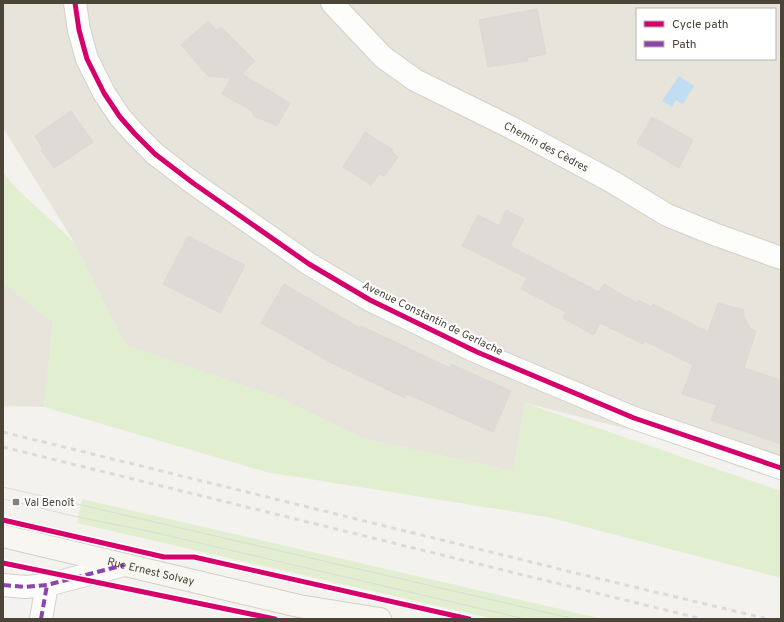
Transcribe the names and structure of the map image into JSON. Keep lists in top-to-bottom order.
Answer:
{
  "streets": {
    "street": ["Chemin des Cèdres", "Avenue Constantin de Gerlache", "Rue Ernest Solvay"]
  },
  "places": {
    "transit": ["Val Benoît"]
  },
  "legend": ["Cycle path", "Path"]
}
